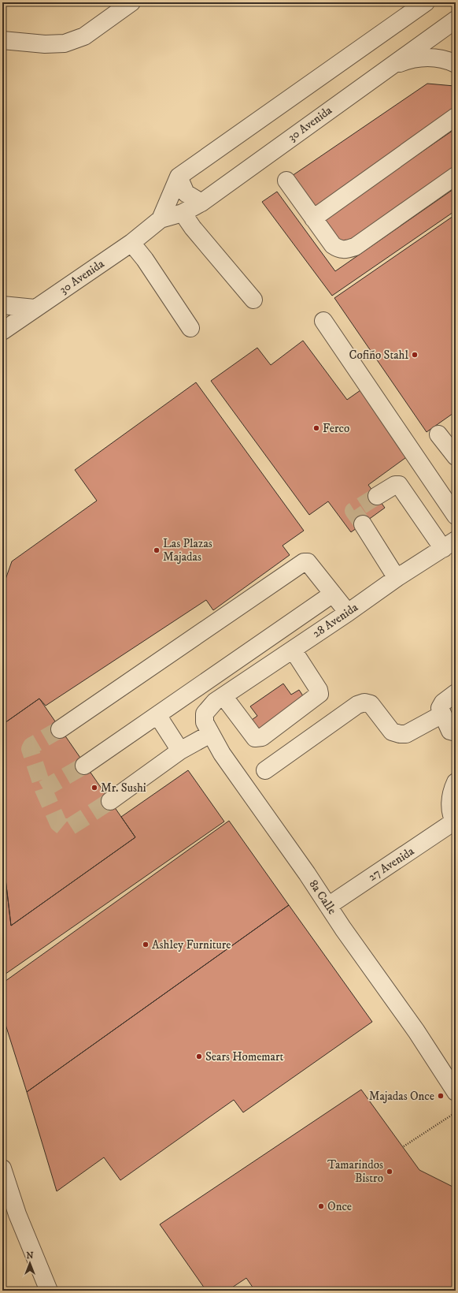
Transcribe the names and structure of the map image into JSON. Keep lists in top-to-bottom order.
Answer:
{
  "streets": {
    "street": [
      "30 Avenida",
      "28 Avenida",
      "27 Avenida",
      "8a Calle"
    ]
  },
  "crossings": [
    ["28 Avenida", "8a Calle"],
    ["27 Avenida", "8a Calle"]
  ],
  "places": [
    "Cofiño Stahl",
    "Ferco",
    "Las Plazas Majadas",
    "Mr. Sushi",
    "Ashley Furniture",
    "Sears Homemart",
    "Majadas Once",
    "Tamarindos Bistro",
    "Once"
  ],
  "north": "top"
}
